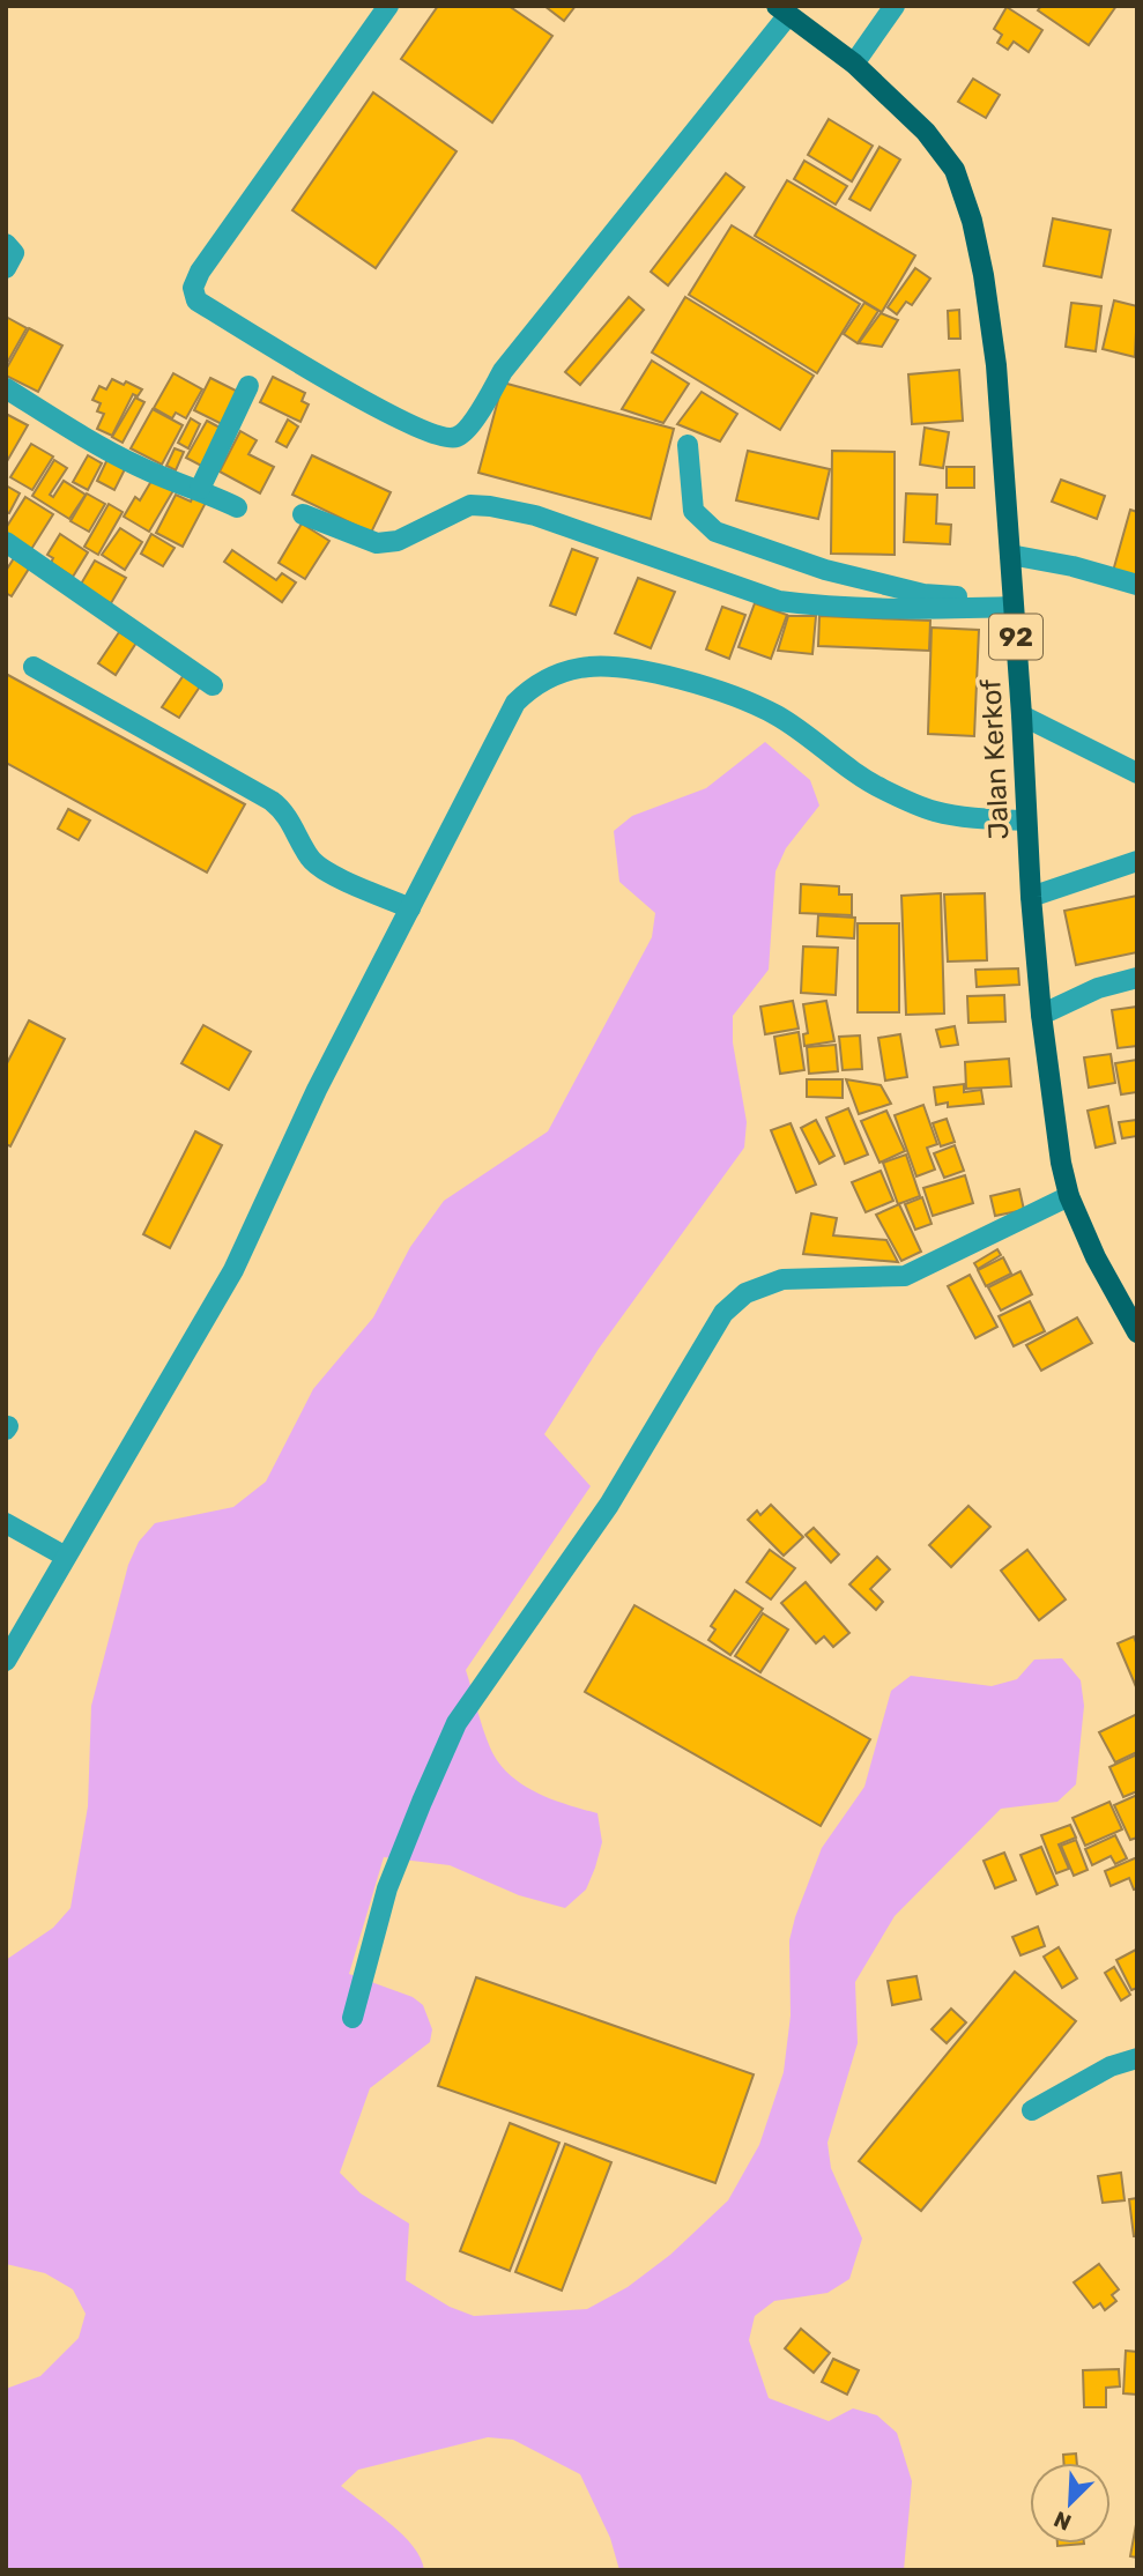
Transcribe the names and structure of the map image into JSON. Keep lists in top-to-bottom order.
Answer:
{
  "streets": {
    "main road": ["92", "Jalan Kerkof"]
  },
  "north": "bottom left"
}
